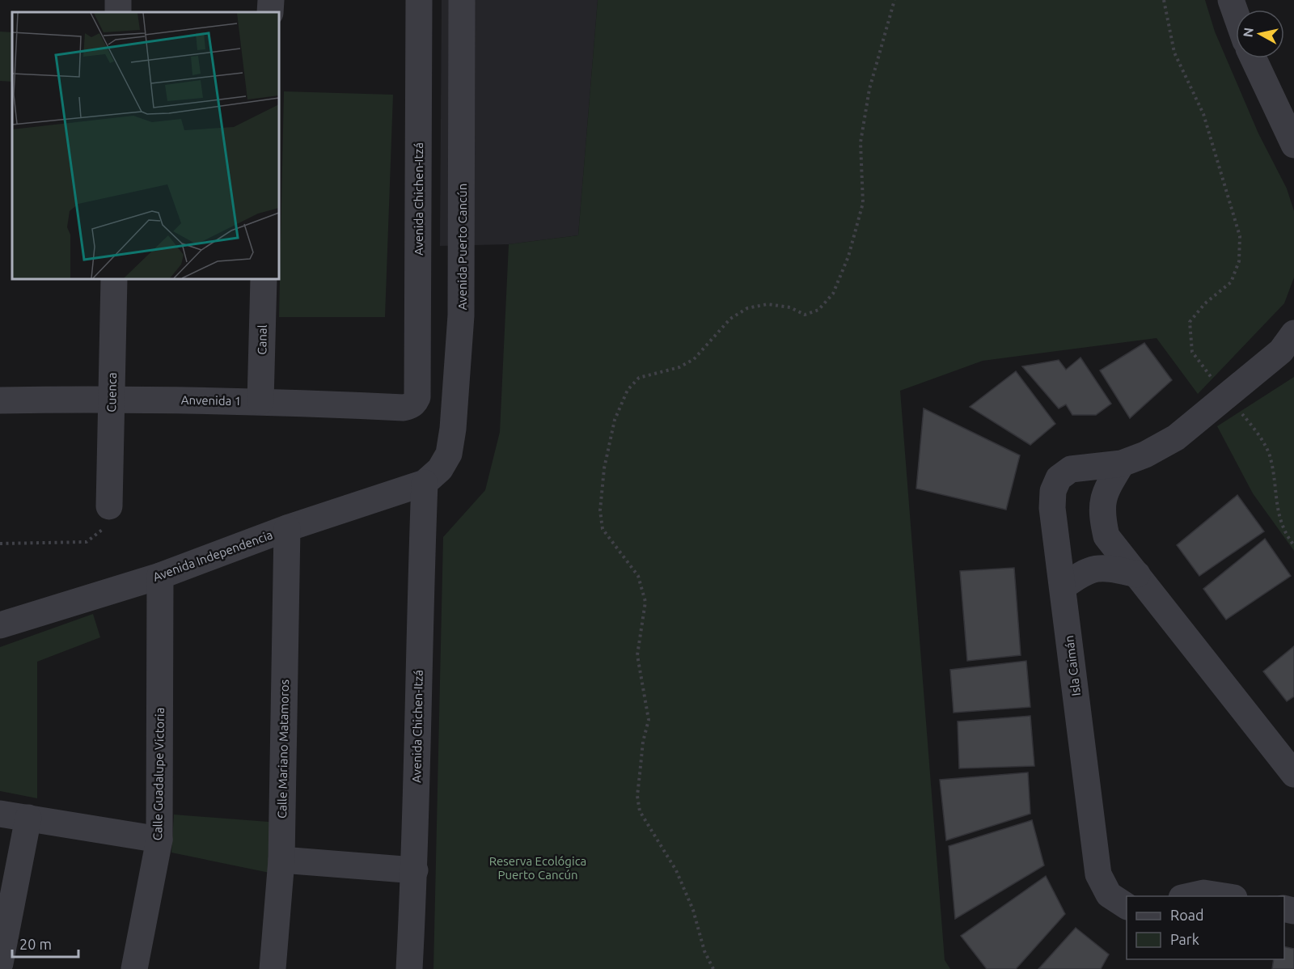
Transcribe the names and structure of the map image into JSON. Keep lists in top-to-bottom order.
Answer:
{
  "streets": {
    "street": [
      "Avenida Chichen-Itzá",
      "Avenida Puerto Cancún",
      "Canal",
      "Cuenca",
      "Anvenida 1",
      "Avenida Independencia",
      "Isla Caimán",
      "Calle Mariano Matamoros",
      "Calle Guadalupe Victoria"
    ]
  },
  "crossings": [
    ["Avenida Chichen-Itzá", "Avenida Puerto Cancún"],
    ["Avenida Chichen-Itzá", "Anvenida 1"],
    ["Avenida Chichen-Itzá", "Avenida Independencia"],
    ["Avenida Puerto Cancún", "Avenida Independencia"],
    ["Canal", "Anvenida 1"],
    ["Cuenca", "Anvenida 1"],
    ["Avenida Independencia", "Calle Mariano Matamoros"],
    ["Avenida Independencia", "Calle Guadalupe Victoria"]
  ],
  "parks": ["Reserva Ecológica Puerto Cancún"],
  "legend": ["Road", "Park"],
  "scale_bar": "20 m",
  "north": "left"
}
